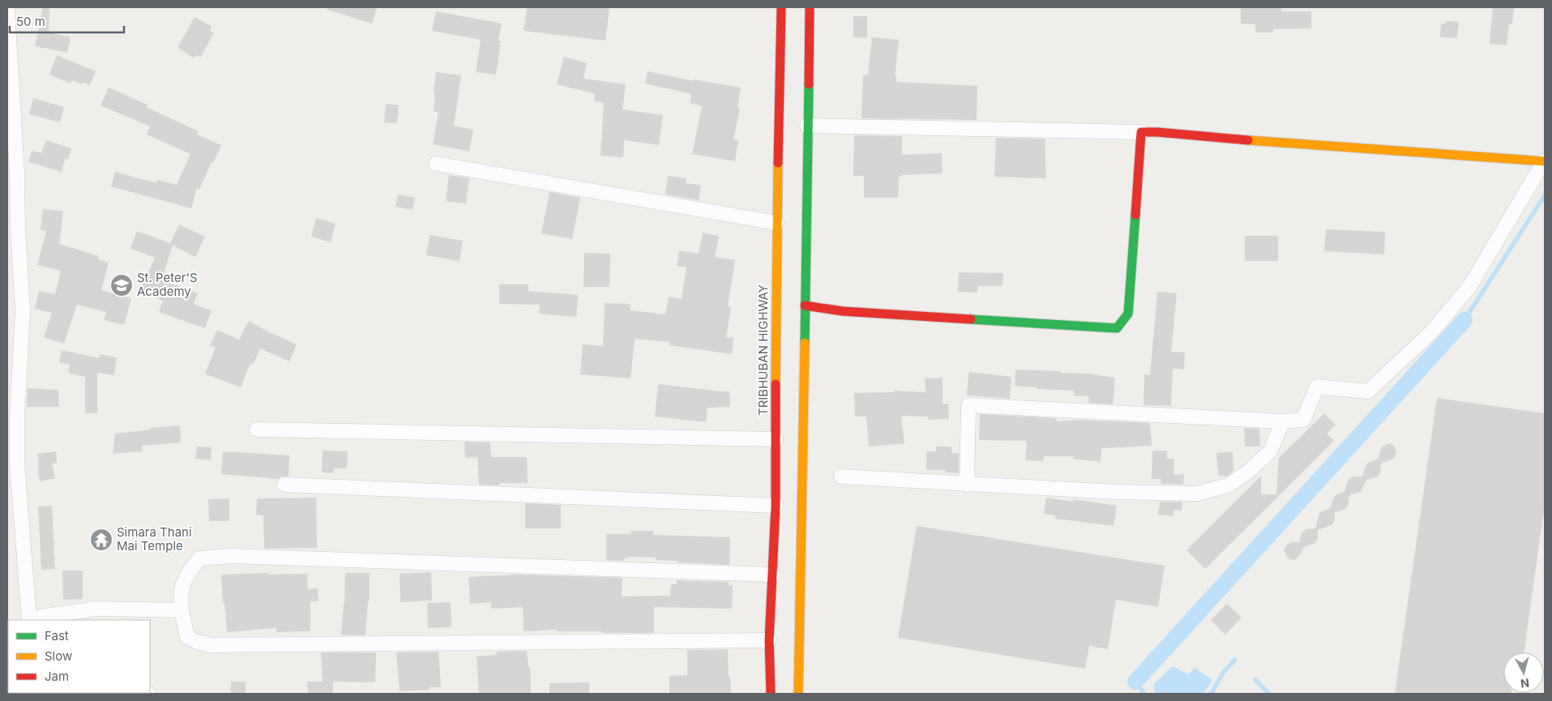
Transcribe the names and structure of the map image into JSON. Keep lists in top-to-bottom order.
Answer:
{
  "streets": {
    "main road": ["TRIBHUBAN HIGHWAY"]
  },
  "places": {
    "school or university": ["St. Peter'S Academy"],
    "temple": ["Simara Thani Mai Temple"]
  },
  "legend": ["Fast", "Slow", "Jam"],
  "scale_bar": "50 m",
  "north": "bottom"
}
